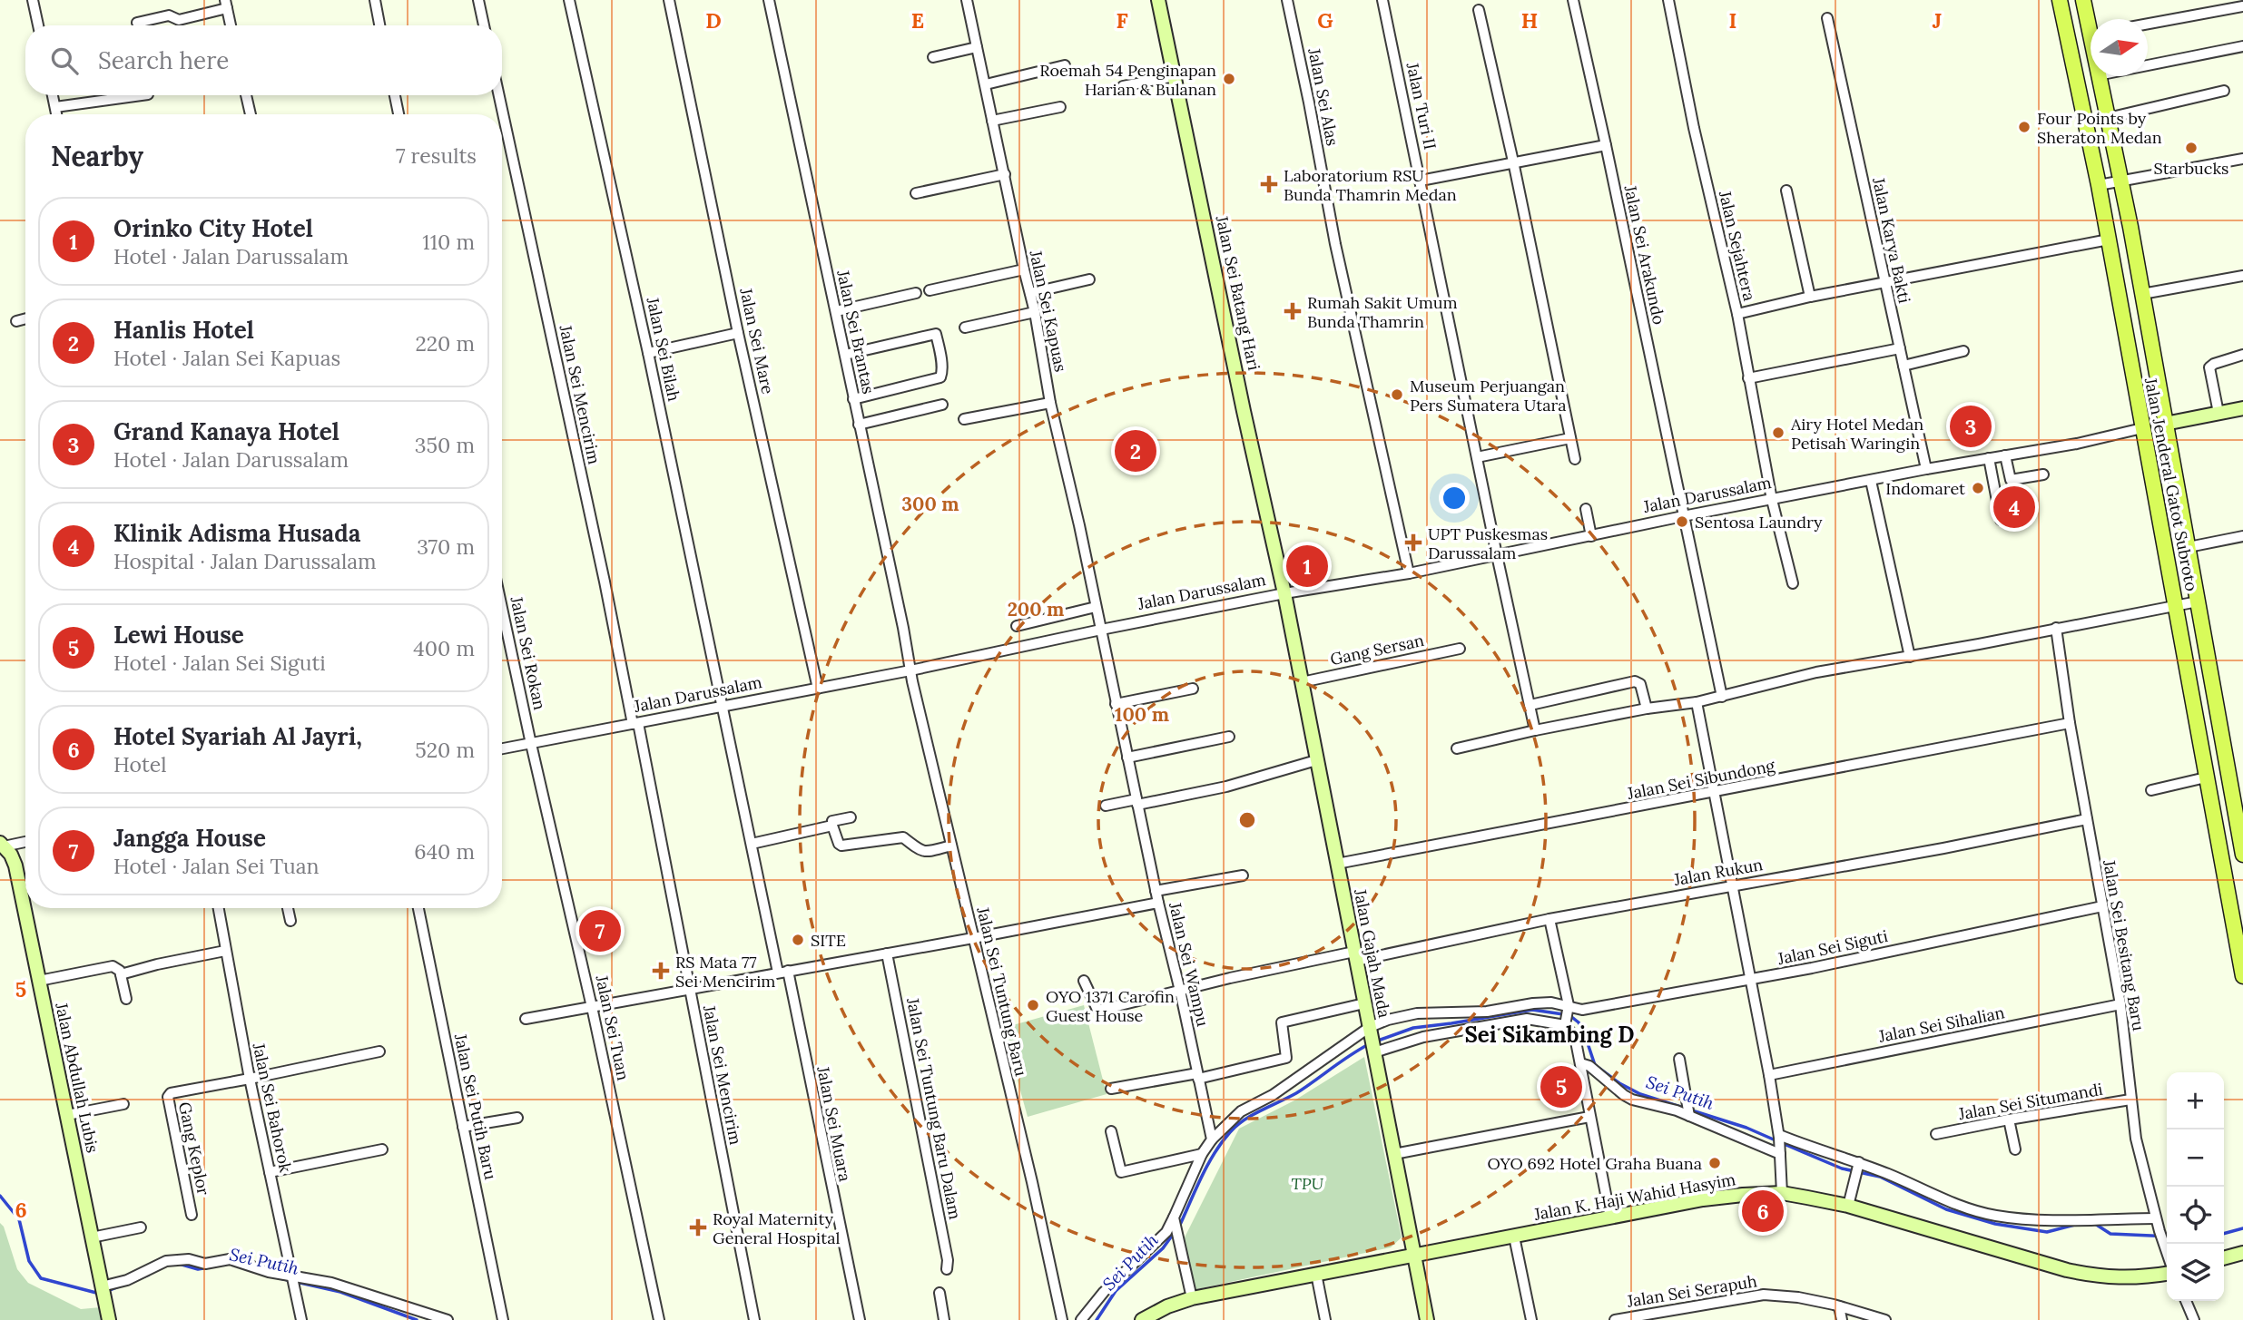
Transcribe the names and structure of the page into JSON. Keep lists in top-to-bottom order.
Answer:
{
  "streets": {
    "main road": ["Jalan Jenderal Gatot Subroto"],
    "street": [
      "Jalan Sei Alas",
      "Jalan Turi II",
      "Jalan Karya Bakti",
      "Jalan Sejahtera",
      "Jalan Sei Arakundo",
      "Jalan Sei Batang Hari",
      "Jalan Sei Kapuas",
      "Jalan Sei Brantas",
      "Jalan Sei Mare",
      "Jalan Sei Bilah",
      "Jalan Sei Mencirim",
      "Jalan Darussalam",
      "Gang Sersan",
      "Jalan Sei Rokan",
      "Jalan Sei Sibundong",
      "Jalan Rukun",
      "Jalan Sei Besitang Baru",
      "Jalan Sei Siguti",
      "Jalan Gajah Mada",
      "Jalan Sei Wampu",
      "Jalan Sei Tuntung Baru",
      "Jalan Sei Sihalian",
      "Jalan Sei Tuan",
      "Jalan Abdullah Lubis",
      "Jalan Sei Situmandi",
      "Jalan Sei Putih Baru",
      "Jalan Sei Bahorok",
      "Jalan Sei Tuntung Baru Dalam",
      "Jalan Sei Muara",
      "Gang Keplor",
      "Jalan K. Haji Wahid Hasyim",
      "Jalan Sei Serapuh"
    ]
  },
  "crossings": [
    ["Jalan Sei Alas", "Jalan Darussalam"],
    ["Jalan Turi II", "Jalan Darussalam"],
    ["Jalan Karya Bakti", "Jalan Darussalam"],
    ["Jalan Sejahtera", "Jalan Darussalam"],
    ["Jalan Sei Arakundo", "Jalan Darussalam"],
    ["Jalan Sei Batang Hari", "Jalan Darussalam"],
    ["Jalan Sei Batang Hari", "Jalan Gajah Mada"],
    ["Jalan Sei Kapuas", "Jalan Darussalam"],
    ["Jalan Sei Kapuas", "Jalan Sei Wampu"],
    ["Jalan Sei Brantas", "Jalan Darussalam"],
    ["Jalan Sei Brantas", "Jalan Sei Tuntung Baru"],
    ["Jalan Sei Mare", "Jalan Darussalam"],
    ["Jalan Sei Bilah", "Jalan Darussalam"],
    ["Jalan Sei Bilah", "Jalan Sei Muara"],
    ["Jalan Sei Mencirim", "Jalan Darussalam"],
    ["Jalan Jenderal Gatot Subroto", "Jalan Darussalam"],
    ["Jalan Darussalam", "Jalan Sei Rokan"],
    ["Jalan Darussalam", "Jalan Gajah Mada"],
    ["Jalan Darussalam", "Jalan Sei Wampu"],
    ["Jalan Darussalam", "Jalan Sei Tuntung Baru"],
    ["Jalan Darussalam", "Jalan Sei Tuan"],
    ["Gang Sersan", "Jalan Gajah Mada"],
    ["Jalan Sei Rokan", "Jalan Sei Tuan"],
    ["Jalan Sei Sibundong", "Jalan Sei Besitang Baru"],
    ["Jalan Sei Sibundong", "Jalan Gajah Mada"],
    ["Jalan Rukun", "Jalan Sei Besitang Baru"],
    ["Jalan Rukun", "Jalan Gajah Mada"],
    ["Jalan Rukun", "Jalan Sei Wampu"],
    ["Jalan Sei Besitang Baru", "Jalan Sei Siguti"],
    ["Jalan Sei Besitang Baru", "Jalan Sei Sihalian"],
    ["Jalan Sei Besitang Baru", "Jalan Sei Situmandi"],
    ["Jalan Gajah Mada", "Jalan K. Haji Wahid Hasyim"],
    ["Jalan Sei Bahorok", "Gang Keplor"]
  ],
  "districts": ["Sei Sikambing D"],
  "water": ["Sei Putih"],
  "parks": ["TPU"],
  "places": {
    "other": [
      "Roemah 54 Penginapan Harian & Bulanan",
      "Four Points by Sheraton Medan",
      "Starbucks",
      "Museum Perjuangan Pers Sumatera Utara",
      "Airy Hotel Medan Petisah Waringin",
      "Indomaret",
      "Sentosa Laundry",
      "SITE",
      "OYO 1371 Carofin Guest House",
      "OYO 692 Hotel Graha Buana"
    ],
    "health": [
      "Laboratorium RSU Bunda Thamrin Medan",
      "Rumah Sakit Umum Bunda Thamrin",
      "UPT Puskesmas Darussalam",
      "RS Mata 77 Sei Mencirim",
      "Royal Maternity General Hospital"
    ]
  },
  "north": "right",
  "page": {
    "search": "Search here",
    "heading": ["Nearby", "7 results"],
    "list": [
      {
        "mark": "1",
        "name": "Orinko City Hotel",
        "note": "Hotel · Jalan Darussalam",
        "value": "110 m"
      },
      {
        "mark": "2",
        "name": "Hanlis Hotel",
        "note": "Hotel · Jalan Sei Kapuas",
        "value": "220 m"
      },
      {
        "mark": "3",
        "name": "Grand Kanaya Hotel",
        "note": "Hotel · Jalan Darussalam",
        "value": "350 m"
      },
      {
        "mark": "4",
        "name": "Klinik Adisma Husada",
        "note": "Hospital · Jalan Darussalam",
        "value": "370 m"
      },
      {
        "mark": "5",
        "name": "Lewi House",
        "note": "Hotel · Jalan Sei Siguti",
        "value": "400 m"
      },
      {
        "mark": "6",
        "name": "Hotel Syariah Al Jayri,",
        "note": "Hotel",
        "value": "520 m"
      },
      {
        "mark": "7",
        "name": "Jangga House",
        "note": "Hotel · Jalan Sei Tuan",
        "value": "640 m"
      }
    ],
    "pins": [
      "3",
      "2",
      "4",
      "1",
      "7",
      "5",
      "6"
    ],
    "map_buttons": ["+", "−"]
  },
  "grid": {
    "columns": [
      "D",
      "E",
      "F",
      "G",
      "H",
      "I",
      "J"
    ],
    "rows": ["5", "6"]
  },
  "rings": ["300 m", "200 m", "100 m"]
}
